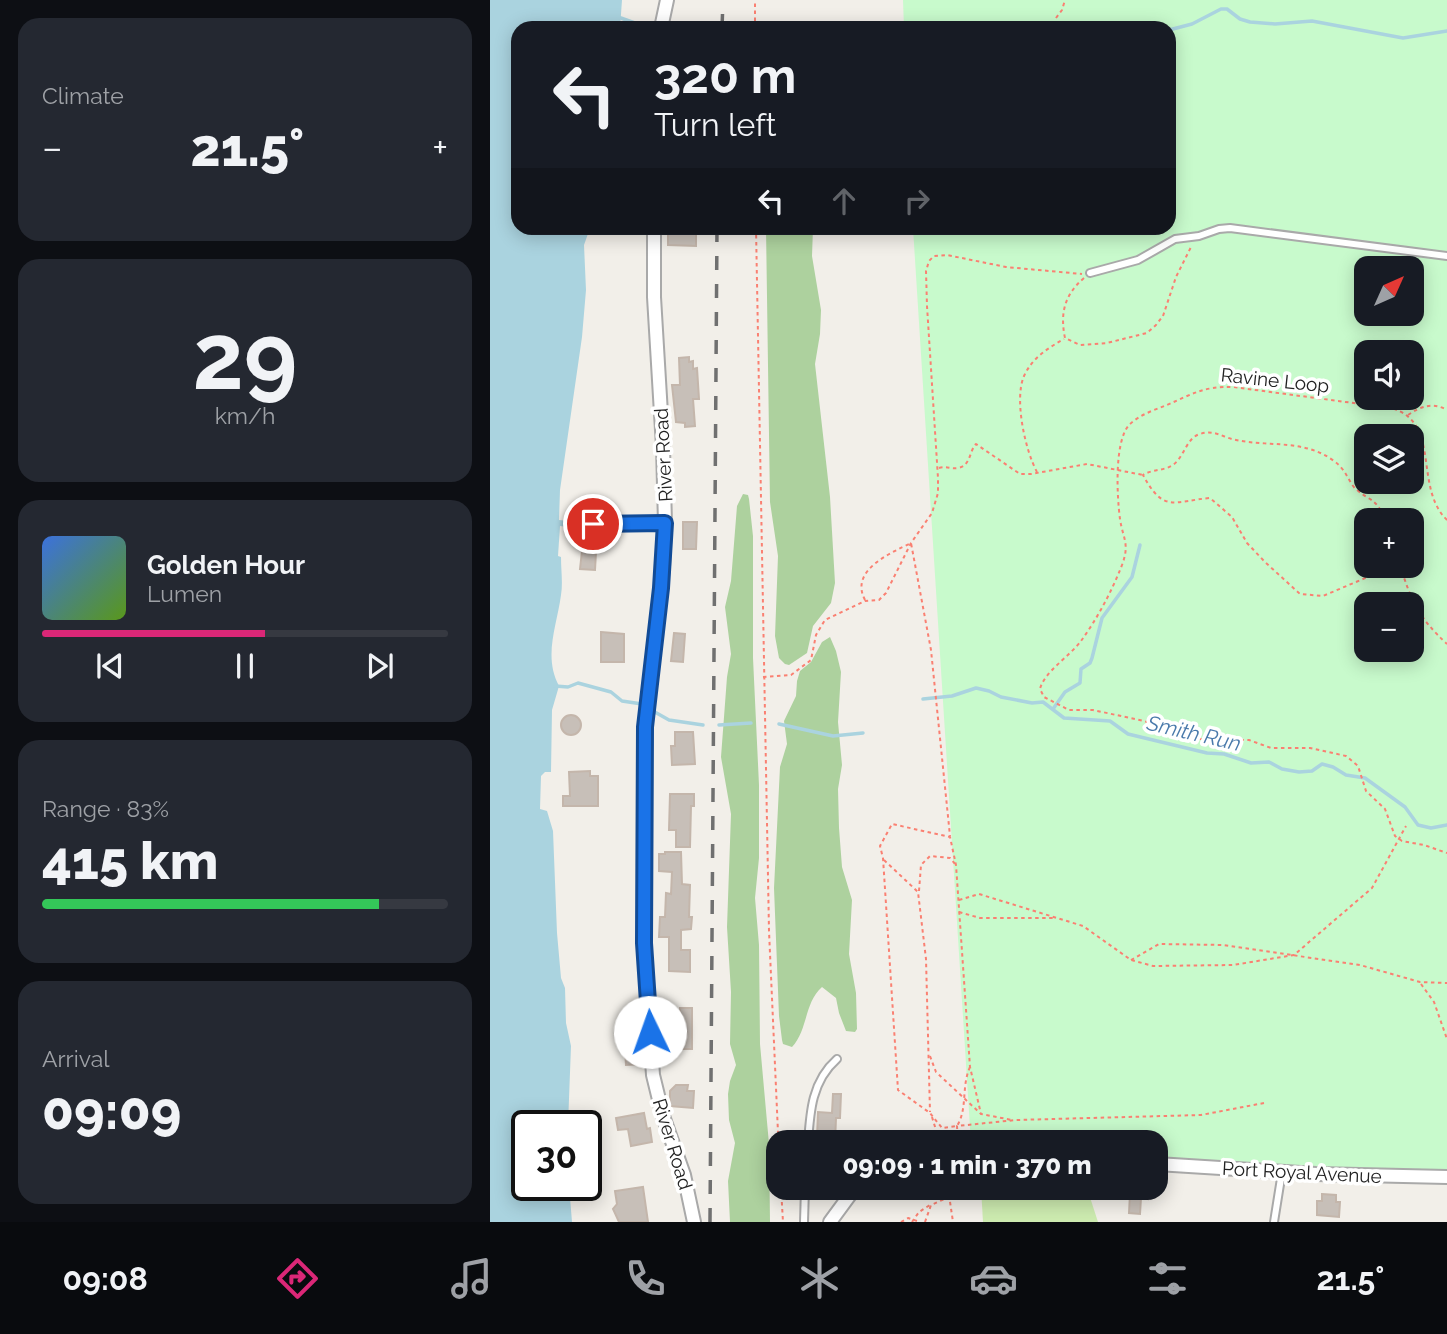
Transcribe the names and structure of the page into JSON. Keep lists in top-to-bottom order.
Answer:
{
  "streets": {
    "street": ["River Road", "Port Royal Avenue"],
    "path": ["Ravine Loop"]
  },
  "water": ["Smith Run"],
  "north": "top right",
  "page": {
    "tile": [
      "Climate",
      ["29", "km/h"],
      ["Range · 83%", "415 km"],
      ["Arrival", "09:09"]
    ],
    "turn": ["320 m", "Turn left"],
    "heat": ["−", "21.5°", "+"],
    "map_buttons": ["+", "−"],
    "song": ["Golden Hour", "Lumen"],
    "limit": "30",
    "trip": "09:09 · 1 min · 370 m",
    "tabs": ["09:08", "21.5°"]
  }
}
